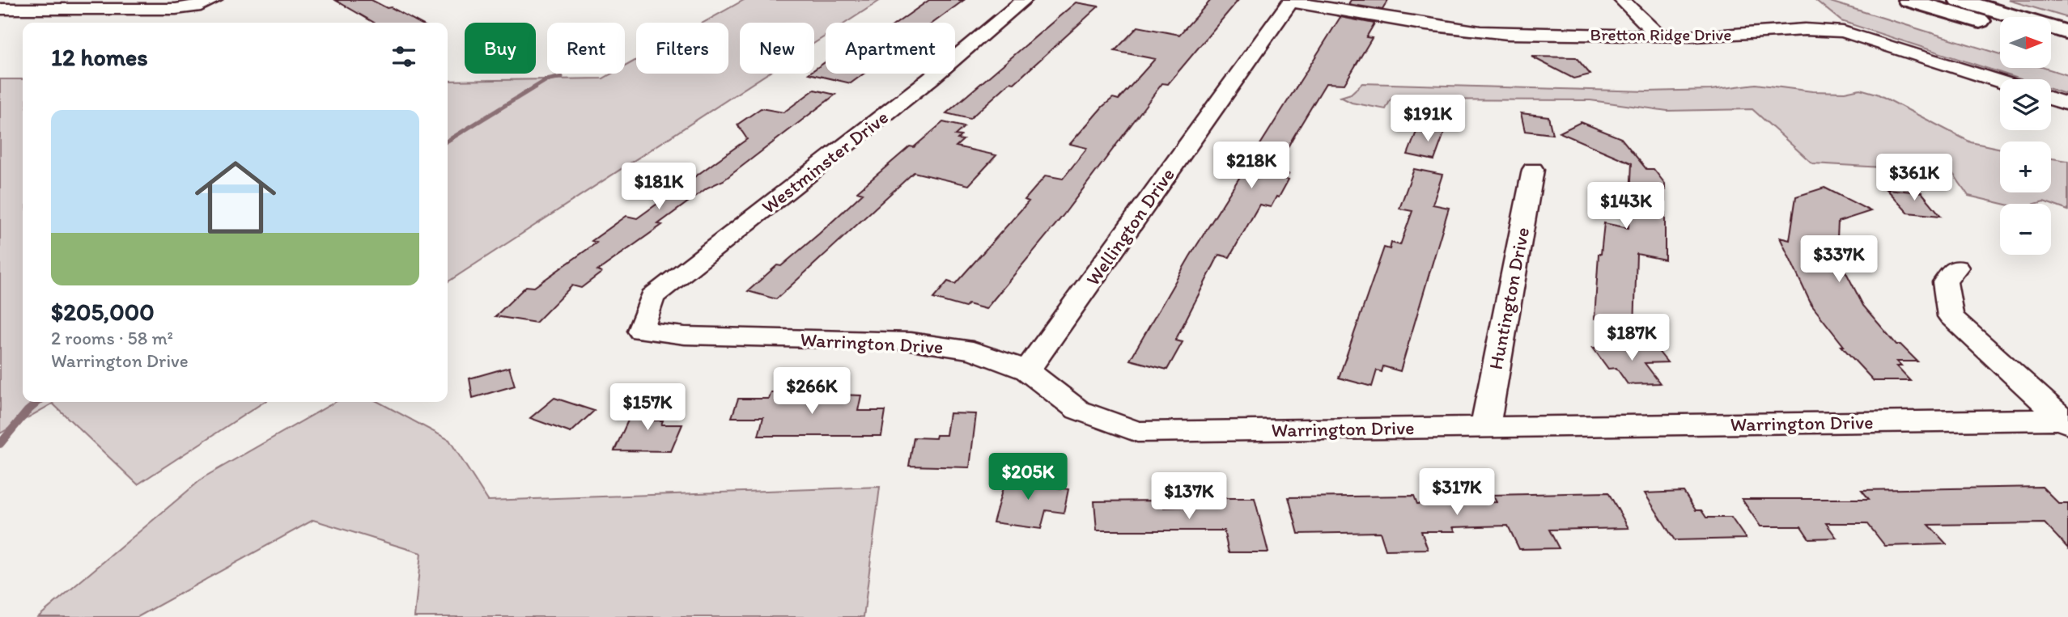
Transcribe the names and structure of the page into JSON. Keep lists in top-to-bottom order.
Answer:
{
  "streets": {
    "street": [
      "Bretton Ridge Drive",
      "Westminster Drive",
      "Wellington Drive",
      "Huntington Drive",
      "Warrington Drive"
    ]
  },
  "crossings": [
    ["Bretton Ridge Drive", "Wellington Drive"],
    ["Westminster Drive", "Warrington Drive"],
    ["Wellington Drive", "Warrington Drive"],
    ["Huntington Drive", "Warrington Drive"]
  ],
  "north": "right",
  "page": {
    "map_buttons": ["+", "−"],
    "chip": [
      "Buy",
      "Rent",
      "Filters",
      "New",
      "Apartment"
    ],
    "heading": "12 homes",
    "list": [
      {
        "name": "$205,000",
        "note": "2 rooms · 58 m² · Warrington Drive"
      }
    ],
    "price": [
      "$191K",
      "$218K",
      "$361K",
      "$181K",
      "$143K",
      "$337K",
      "$187K",
      "$266K",
      "$157K",
      "$205K",
      "$317K",
      "$137K"
    ]
  }
}
